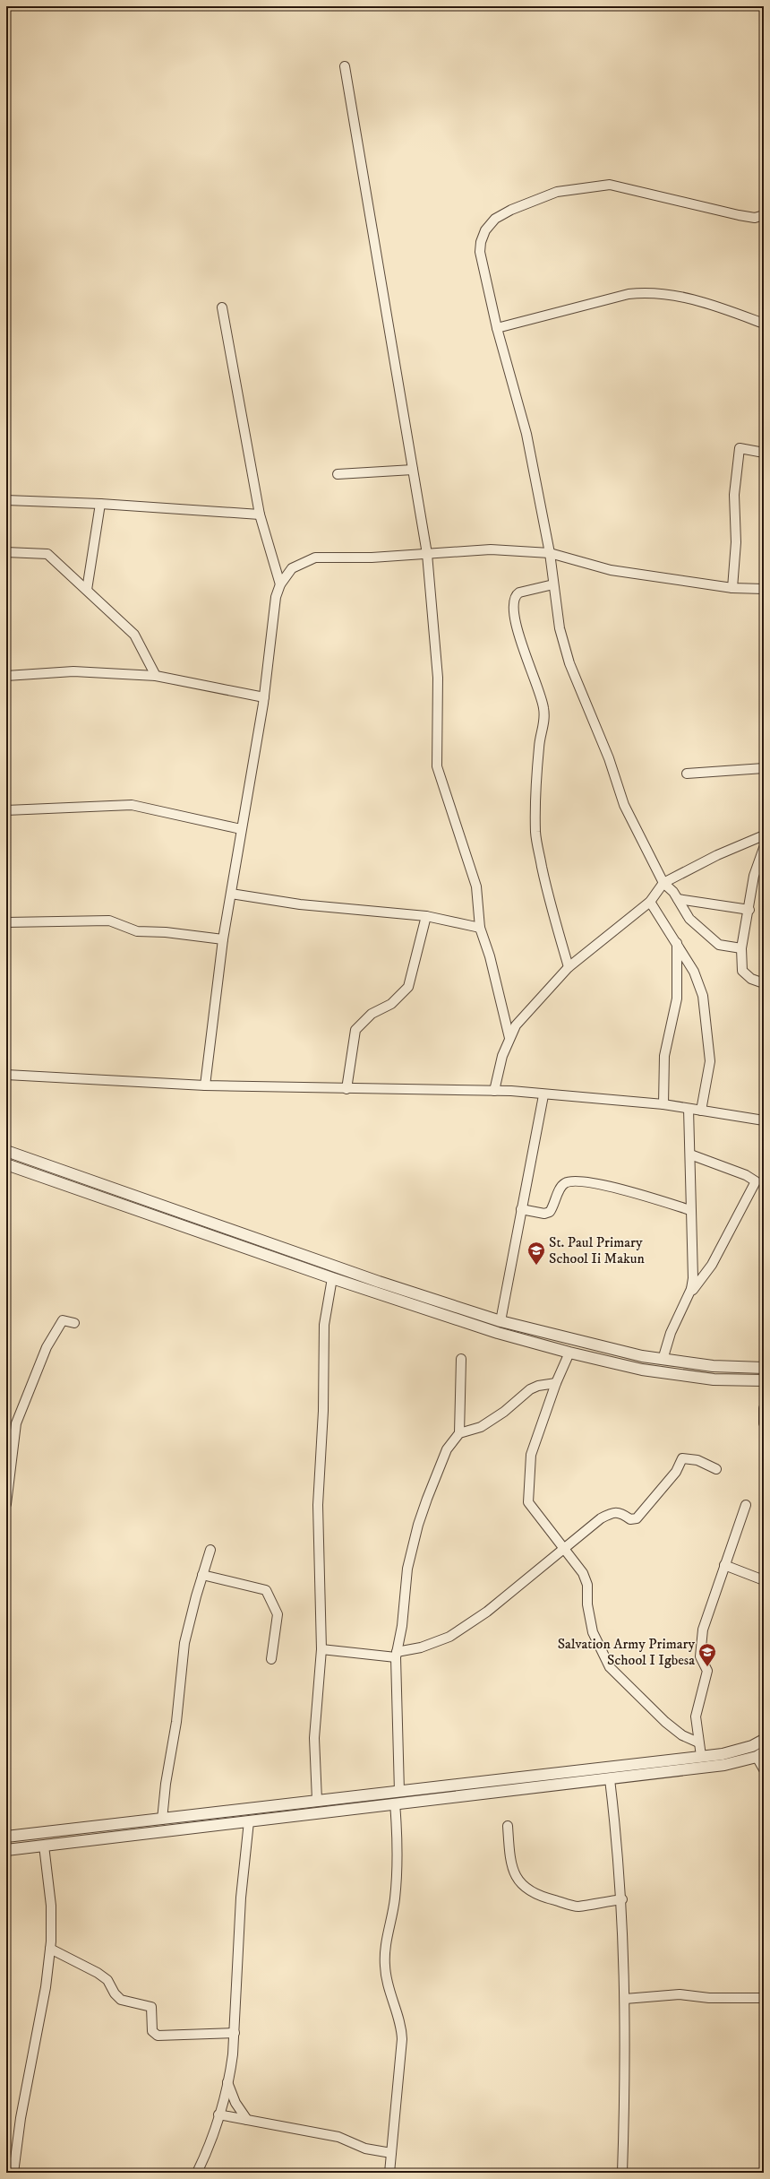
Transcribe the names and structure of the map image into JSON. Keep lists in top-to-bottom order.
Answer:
{
  "places": {
    "school or university": ["St. Paul Primary School Ii Makun", "Salvation Army Primary School I Igbesa"]
  }
}
